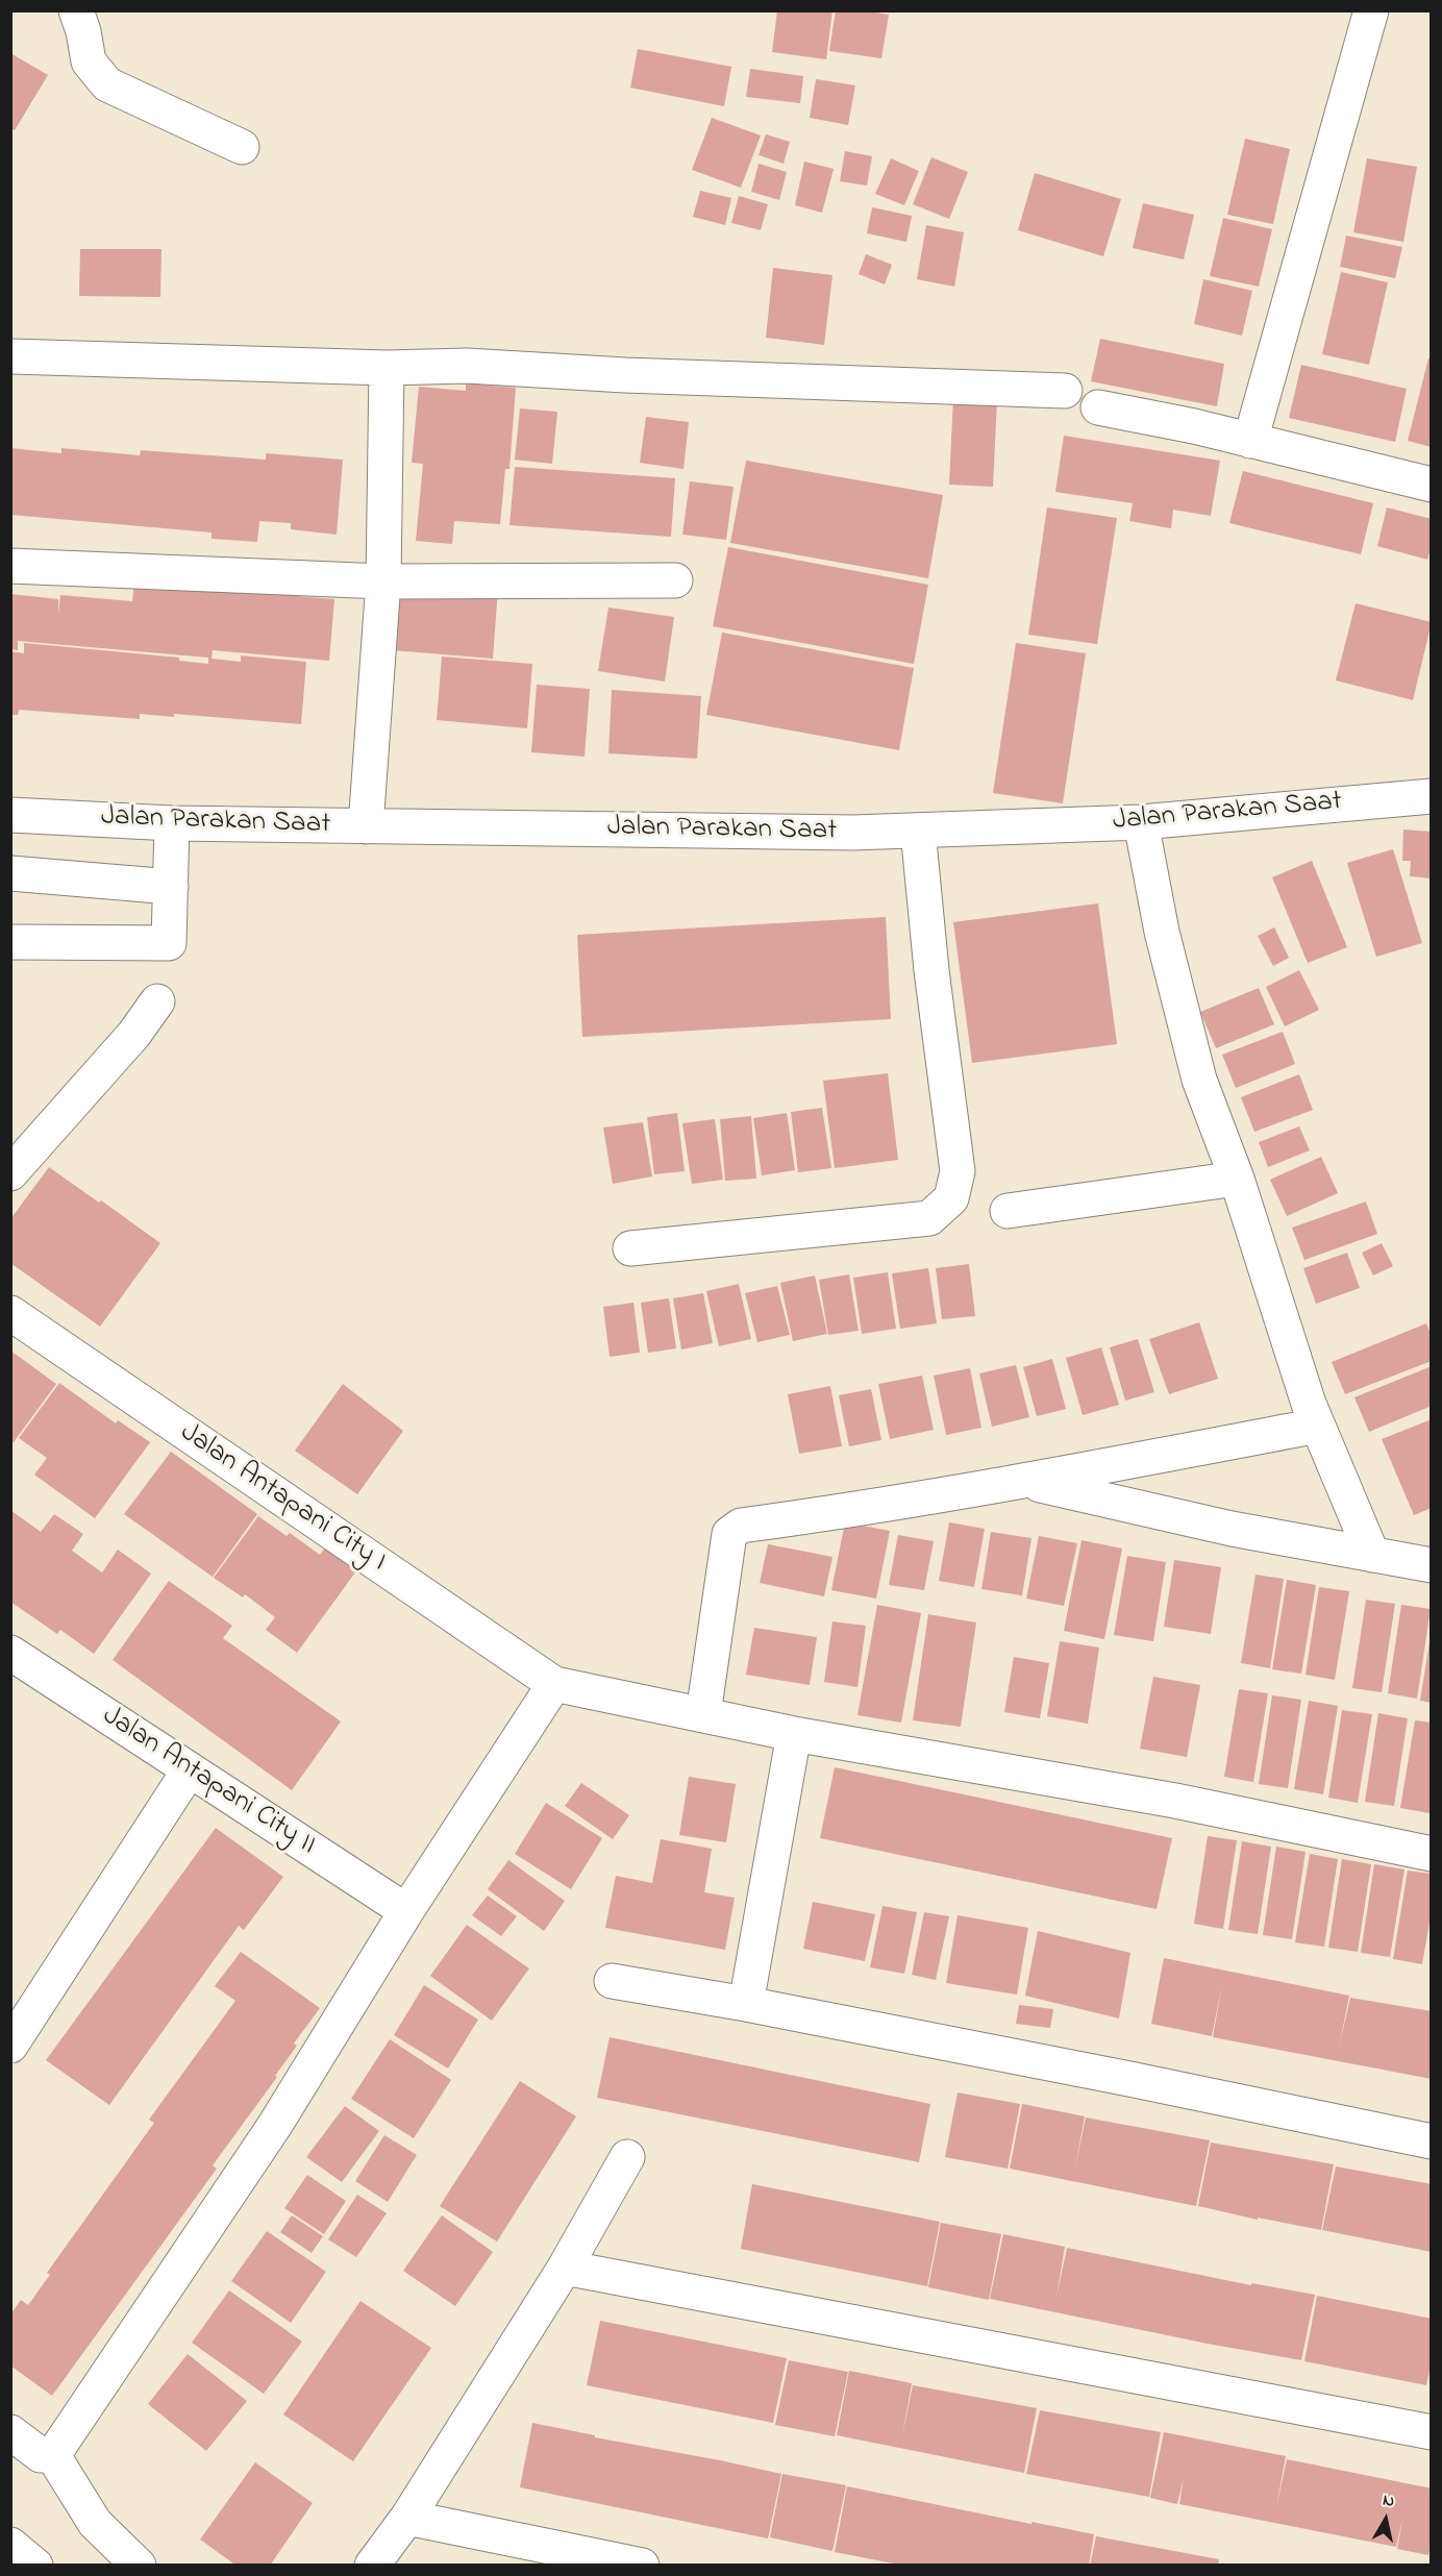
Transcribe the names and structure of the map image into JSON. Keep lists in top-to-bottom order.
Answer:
{
  "streets": {
    "street": ["Jalan Parakan Saat", "Jalan Antapani City I", "Jalan Antapani City II"]
  },
  "north": "top"
}
